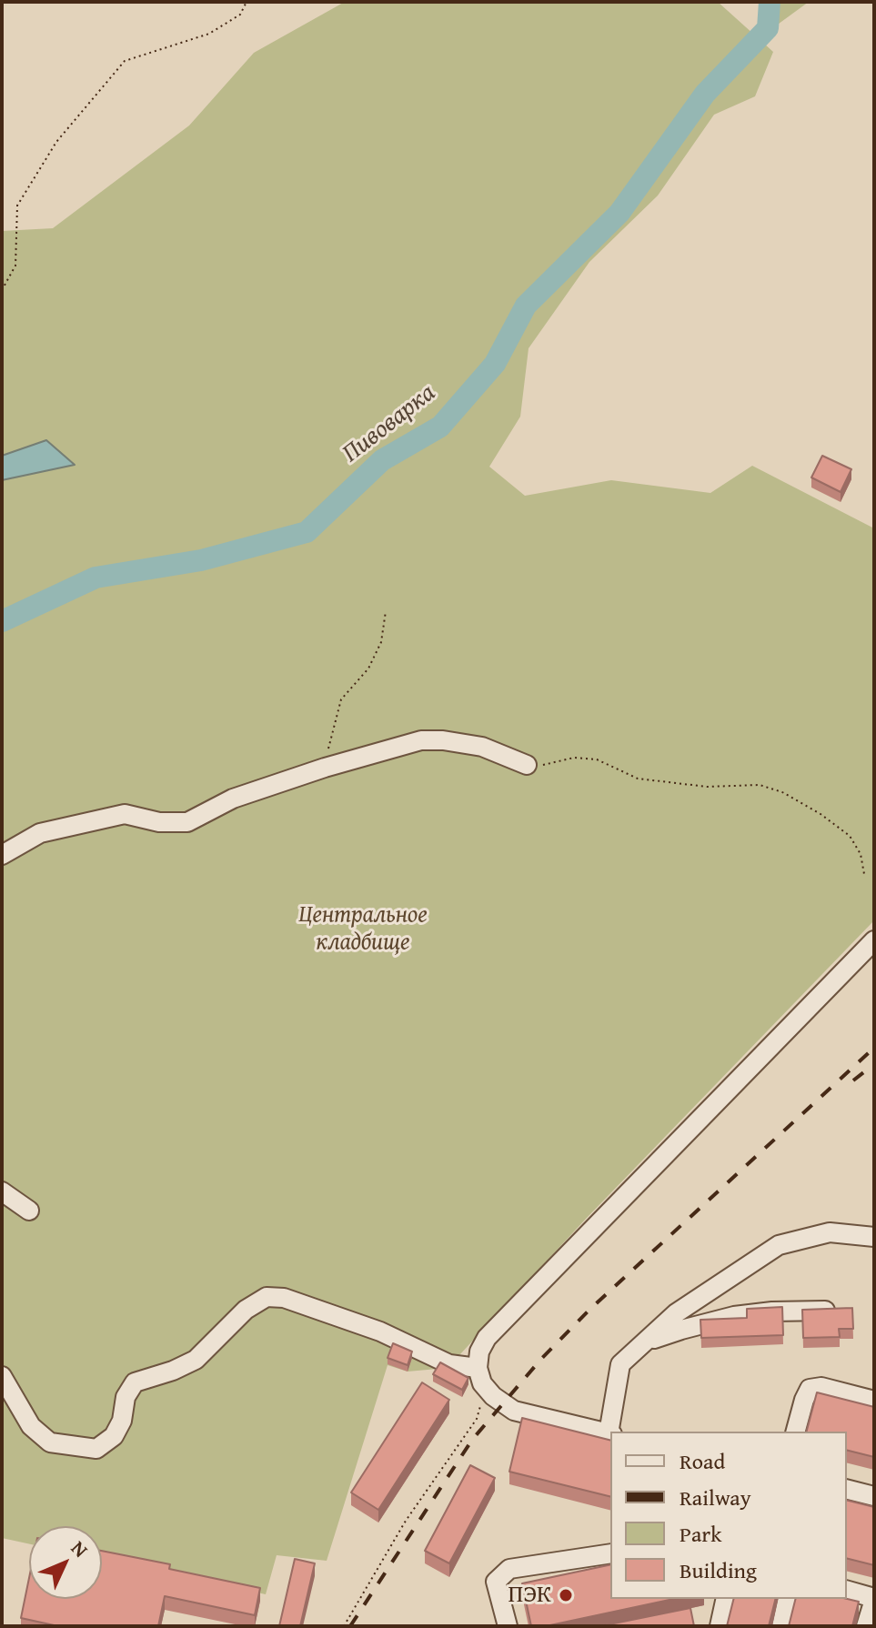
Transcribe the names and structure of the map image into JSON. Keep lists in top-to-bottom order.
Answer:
{
  "water": ["Пивоварка"],
  "parks": ["Центральное кладбище"],
  "places": ["ПЭК"],
  "legend": [
    "Road",
    "Railway",
    "Park",
    "Building"
  ],
  "north": "top right"
}
